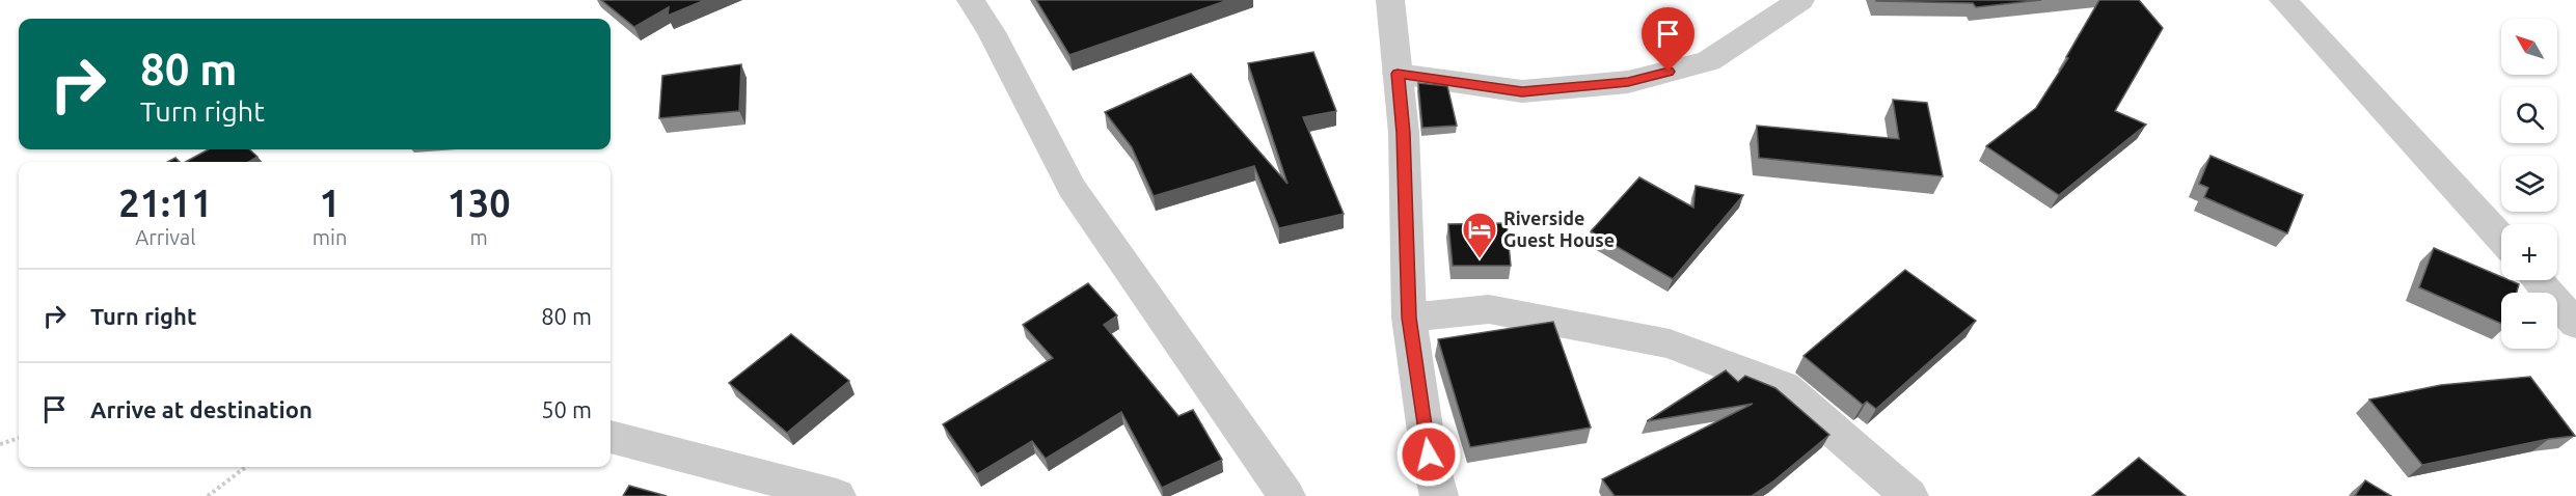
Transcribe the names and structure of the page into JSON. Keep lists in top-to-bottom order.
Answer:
{
  "places": {
    "hotel": ["Riverside Guest House"]
  },
  "north": "top left",
  "page": {
    "map_buttons": ["+", "−"],
    "turn": ["80 m", "Turn right"],
    "eta": [
      "21:11",
      "Arrival",
      "1",
      "min",
      "130",
      "m"
    ],
    "list": [
      {
        "name": "Turn right",
        "value": "80 m"
      },
      {
        "name": "Arrive at destination",
        "value": "50 m"
      }
    ]
  }
}
